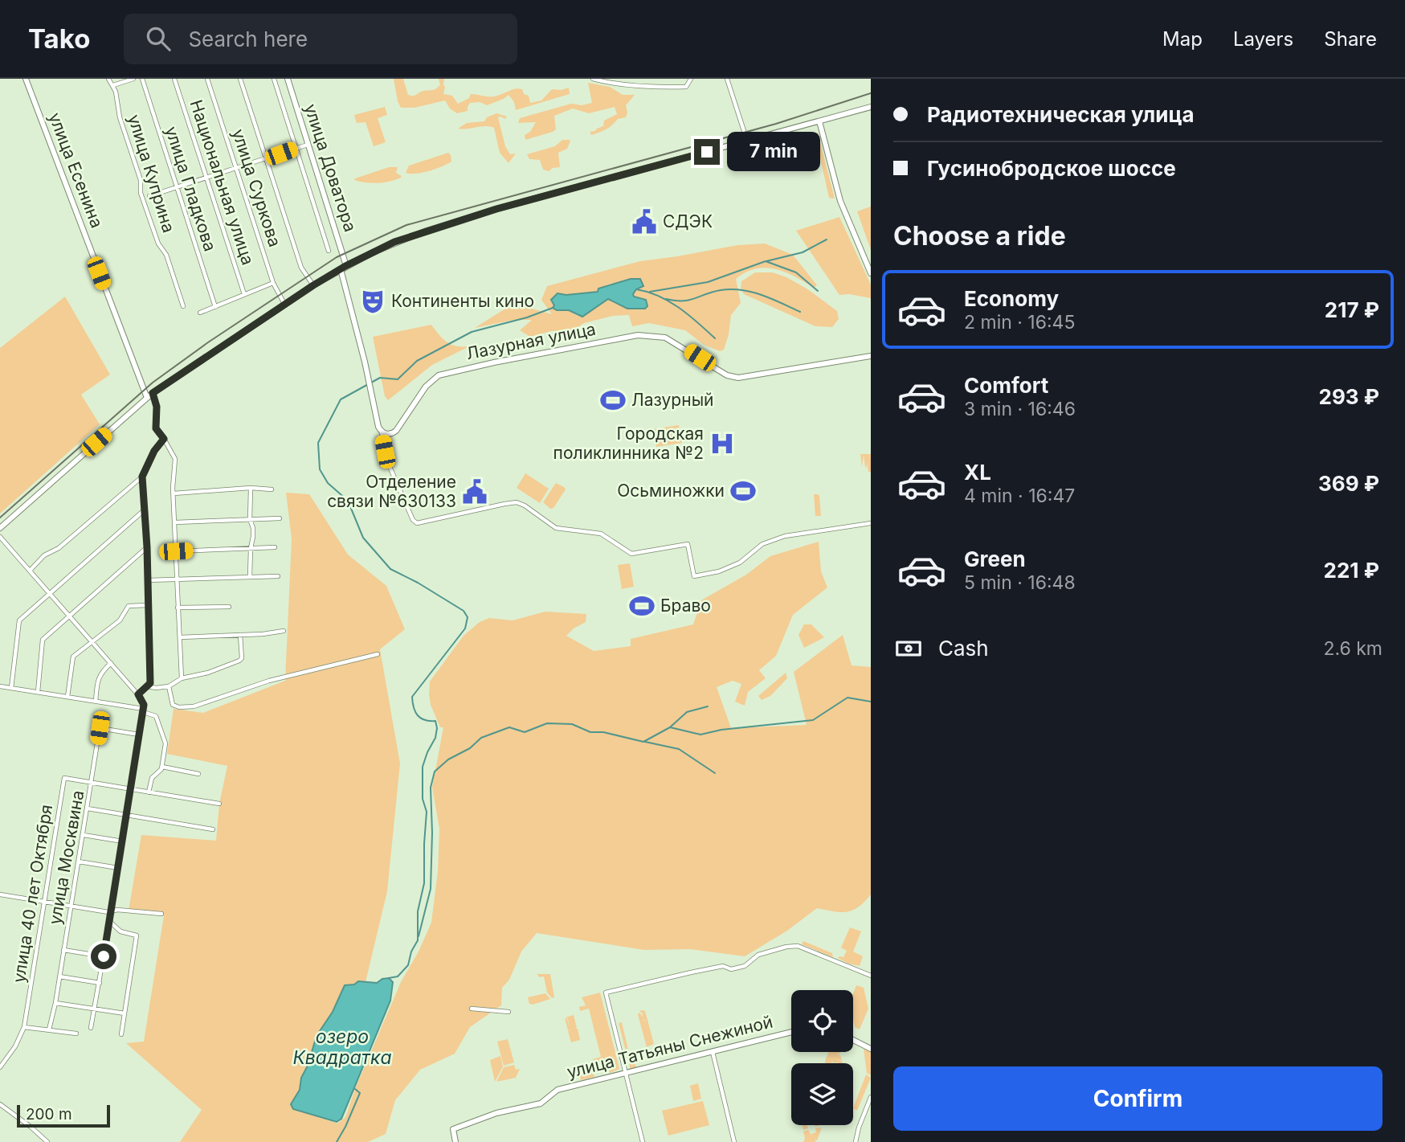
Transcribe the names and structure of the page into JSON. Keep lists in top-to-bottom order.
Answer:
{
  "streets": {
    "street": [
      "улица Доватора",
      "улица Есенина",
      "улица Куприна",
      "Национальная улица",
      "улица Суркова",
      "улица Гладкова",
      "Лазурная улица",
      "улица Москвина",
      "улица 40 лет Октября",
      "улица Татьяны Снежиной"
    ]
  },
  "crossings": [
    ["улица Москвина", "улица 40 лет Октября"]
  ],
  "water": ["озеро Квадратка"],
  "places": {
    "public building": ["СДЭК", "Отделение связи №630133"],
    "theatre": ["Континенты кино"],
    "sports": ["Лазурный", "Осьминожки", "Браво"],
    "hospital": ["Городская поликлинника №2"]
  },
  "scale_bar": "200 m",
  "page": {
    "header": "Tako",
    "search": "Search here",
    "nav": ["Map", "Layers", "Share"],
    "banner": ["Радиотехническая улица", "Гусинобродское шоссе"],
    "bubble": "7 min",
    "heading": "Choose a ride",
    "list": [
      {
        "name": "Economy",
        "note": "2 min · 16:45",
        "value": "217 ₽"
      },
      {
        "name": "Comfort",
        "note": "3 min · 16:46",
        "value": "293 ₽"
      },
      {
        "name": "XL",
        "note": "4 min · 16:47",
        "value": "369 ₽"
      },
      {
        "name": "Green",
        "note": "5 min · 16:48",
        "value": "221 ₽"
      }
    ],
    "pay": ["Cash", "2.6 km"],
    "buttons": "Confirm",
    "scale": "200 m"
  }
}
